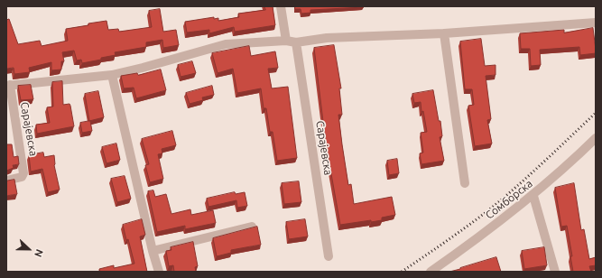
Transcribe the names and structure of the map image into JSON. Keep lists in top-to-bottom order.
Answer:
{
  "streets": {
    "street": ["Сарајевска", "Сомборска"]
  },
  "north": "right"
}
